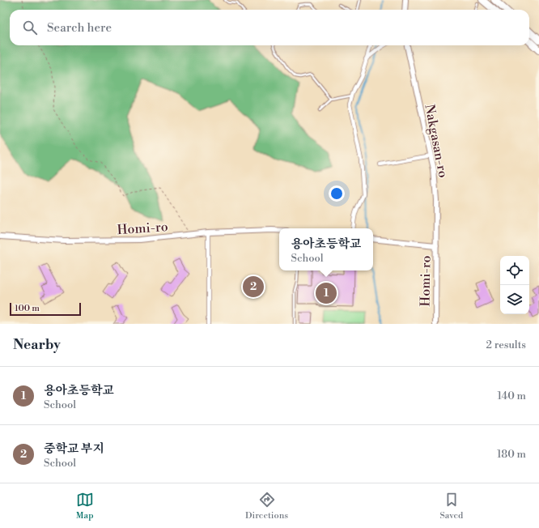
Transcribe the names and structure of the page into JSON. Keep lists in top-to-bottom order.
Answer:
{
  "streets": {
    "street": ["Nakgasan-ro", "Homi-ro"]
  },
  "crossings": [
    ["Nakgasan-ro", "Homi-ro"]
  ],
  "scale_bar": "100 m",
  "page": {
    "search": "Search here",
    "popup": ["용아초등학교", "School"],
    "pins": ["2", "1"],
    "scale": "100 m",
    "heading": ["Nearby", "2 results"],
    "list": [
      {
        "mark": "1",
        "name": "용아초등학교",
        "note": "School",
        "value": "140 m"
      },
      {
        "mark": "2",
        "name": "중학교 부지",
        "note": "School",
        "value": "180 m"
      }
    ],
    "nav": ["Map", "Directions", "Saved"]
  }
}
